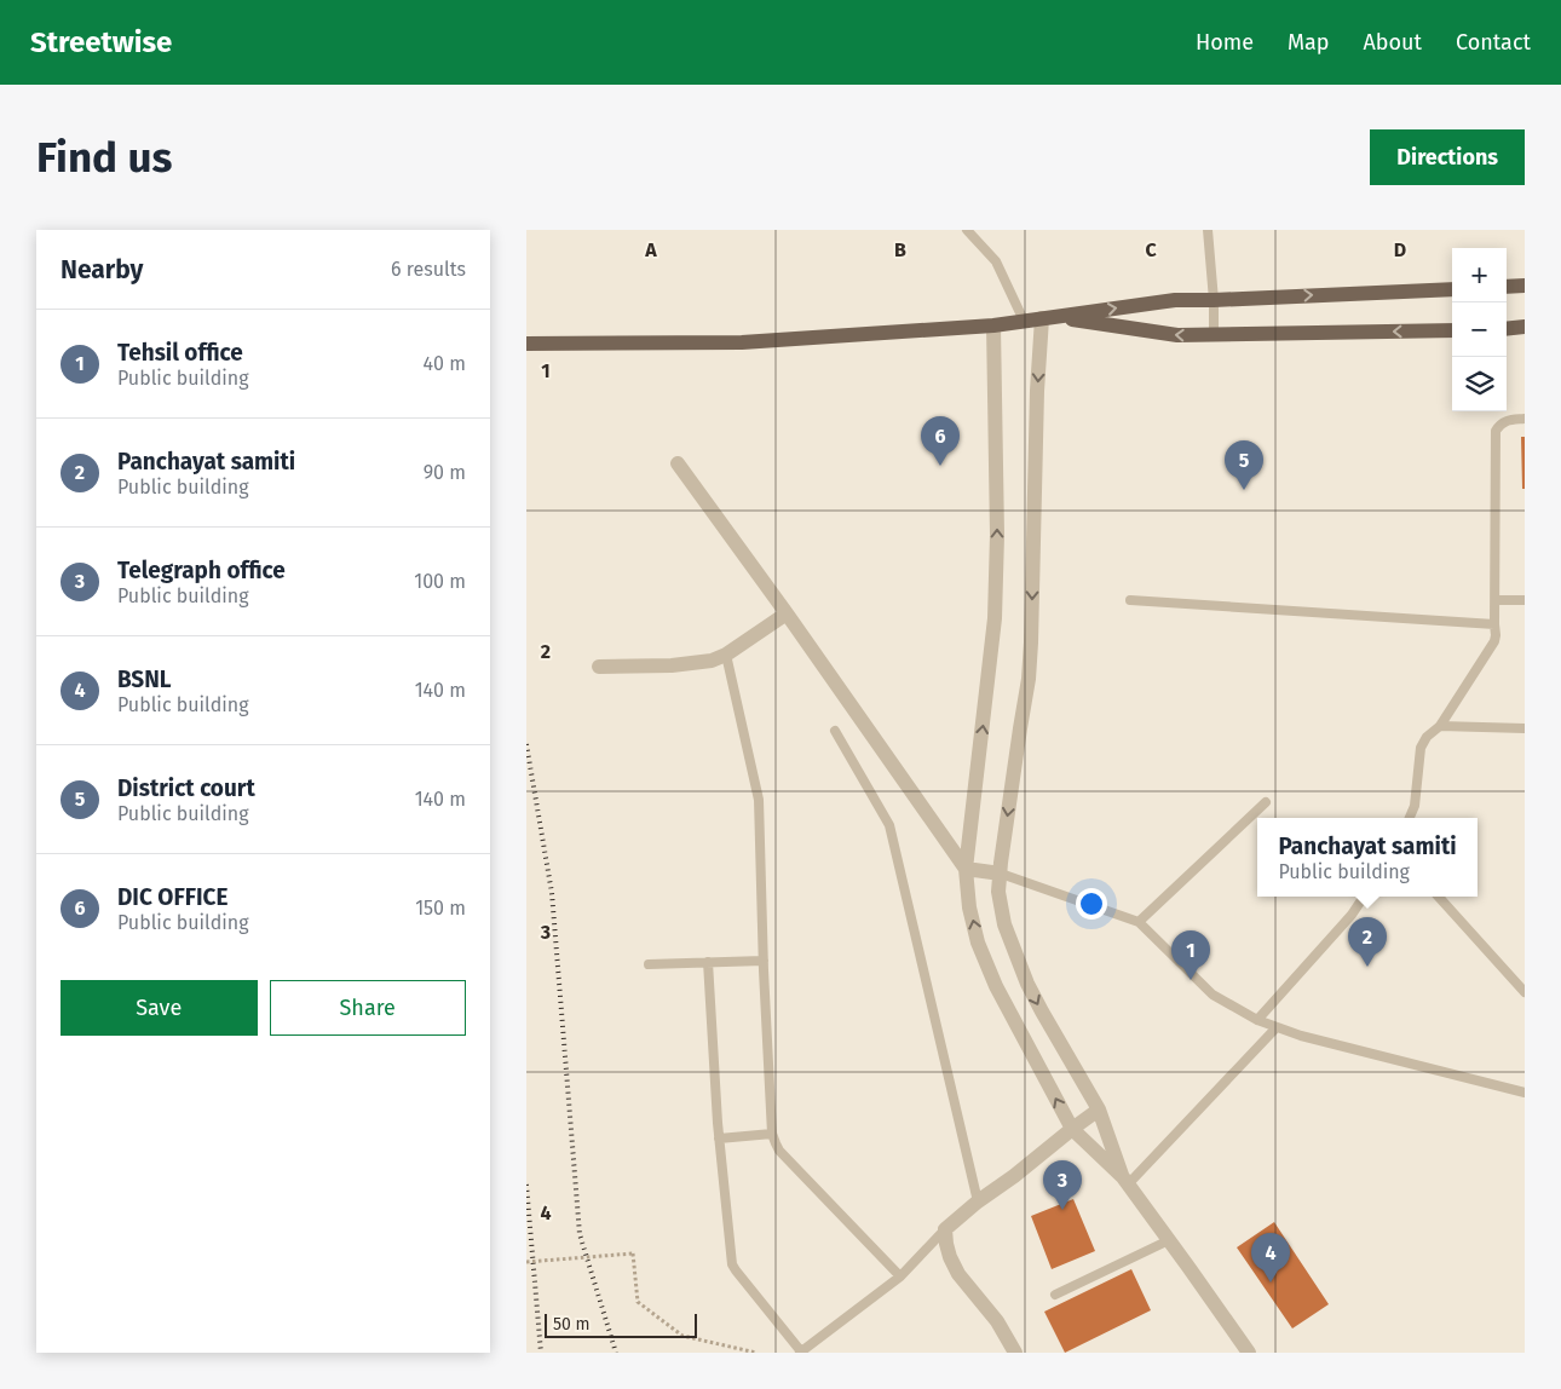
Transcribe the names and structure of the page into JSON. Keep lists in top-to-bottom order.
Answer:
{
  "scale_bar": "50 m",
  "page": {
    "header": "Streetwise",
    "nav": [
      "Home",
      "Map",
      "About",
      "Contact"
    ],
    "buttons": [
      "Directions",
      ["Save", "Share"]
    ],
    "title": "Find us",
    "heading": ["Nearby", "6 results"],
    "map_buttons": ["+", "−"],
    "list": [
      {
        "mark": "1",
        "name": "Tehsil office",
        "note": "Public building",
        "value": "40 m"
      },
      {
        "mark": "2",
        "name": "Panchayat samiti",
        "note": "Public building",
        "value": "90 m"
      },
      {
        "mark": "3",
        "name": "Telegraph office",
        "note": "Public building",
        "value": "100 m"
      },
      {
        "mark": "4",
        "name": "BSNL",
        "note": "Public building",
        "value": "140 m"
      },
      {
        "mark": "5",
        "name": "District court",
        "note": "Public building",
        "value": "140 m"
      },
      {
        "mark": "6",
        "name": "DIC OFFICE",
        "note": "Public building",
        "value": "150 m"
      }
    ],
    "pins": [
      "6",
      "5",
      "2",
      "1",
      "3",
      "4"
    ],
    "popup": ["Panchayat samiti", "Public building"],
    "scale": "50 m"
  },
  "grid": {
    "columns": [
      "A",
      "B",
      "C",
      "D"
    ],
    "rows": [
      "1",
      "2",
      "3",
      "4"
    ]
  }
}
